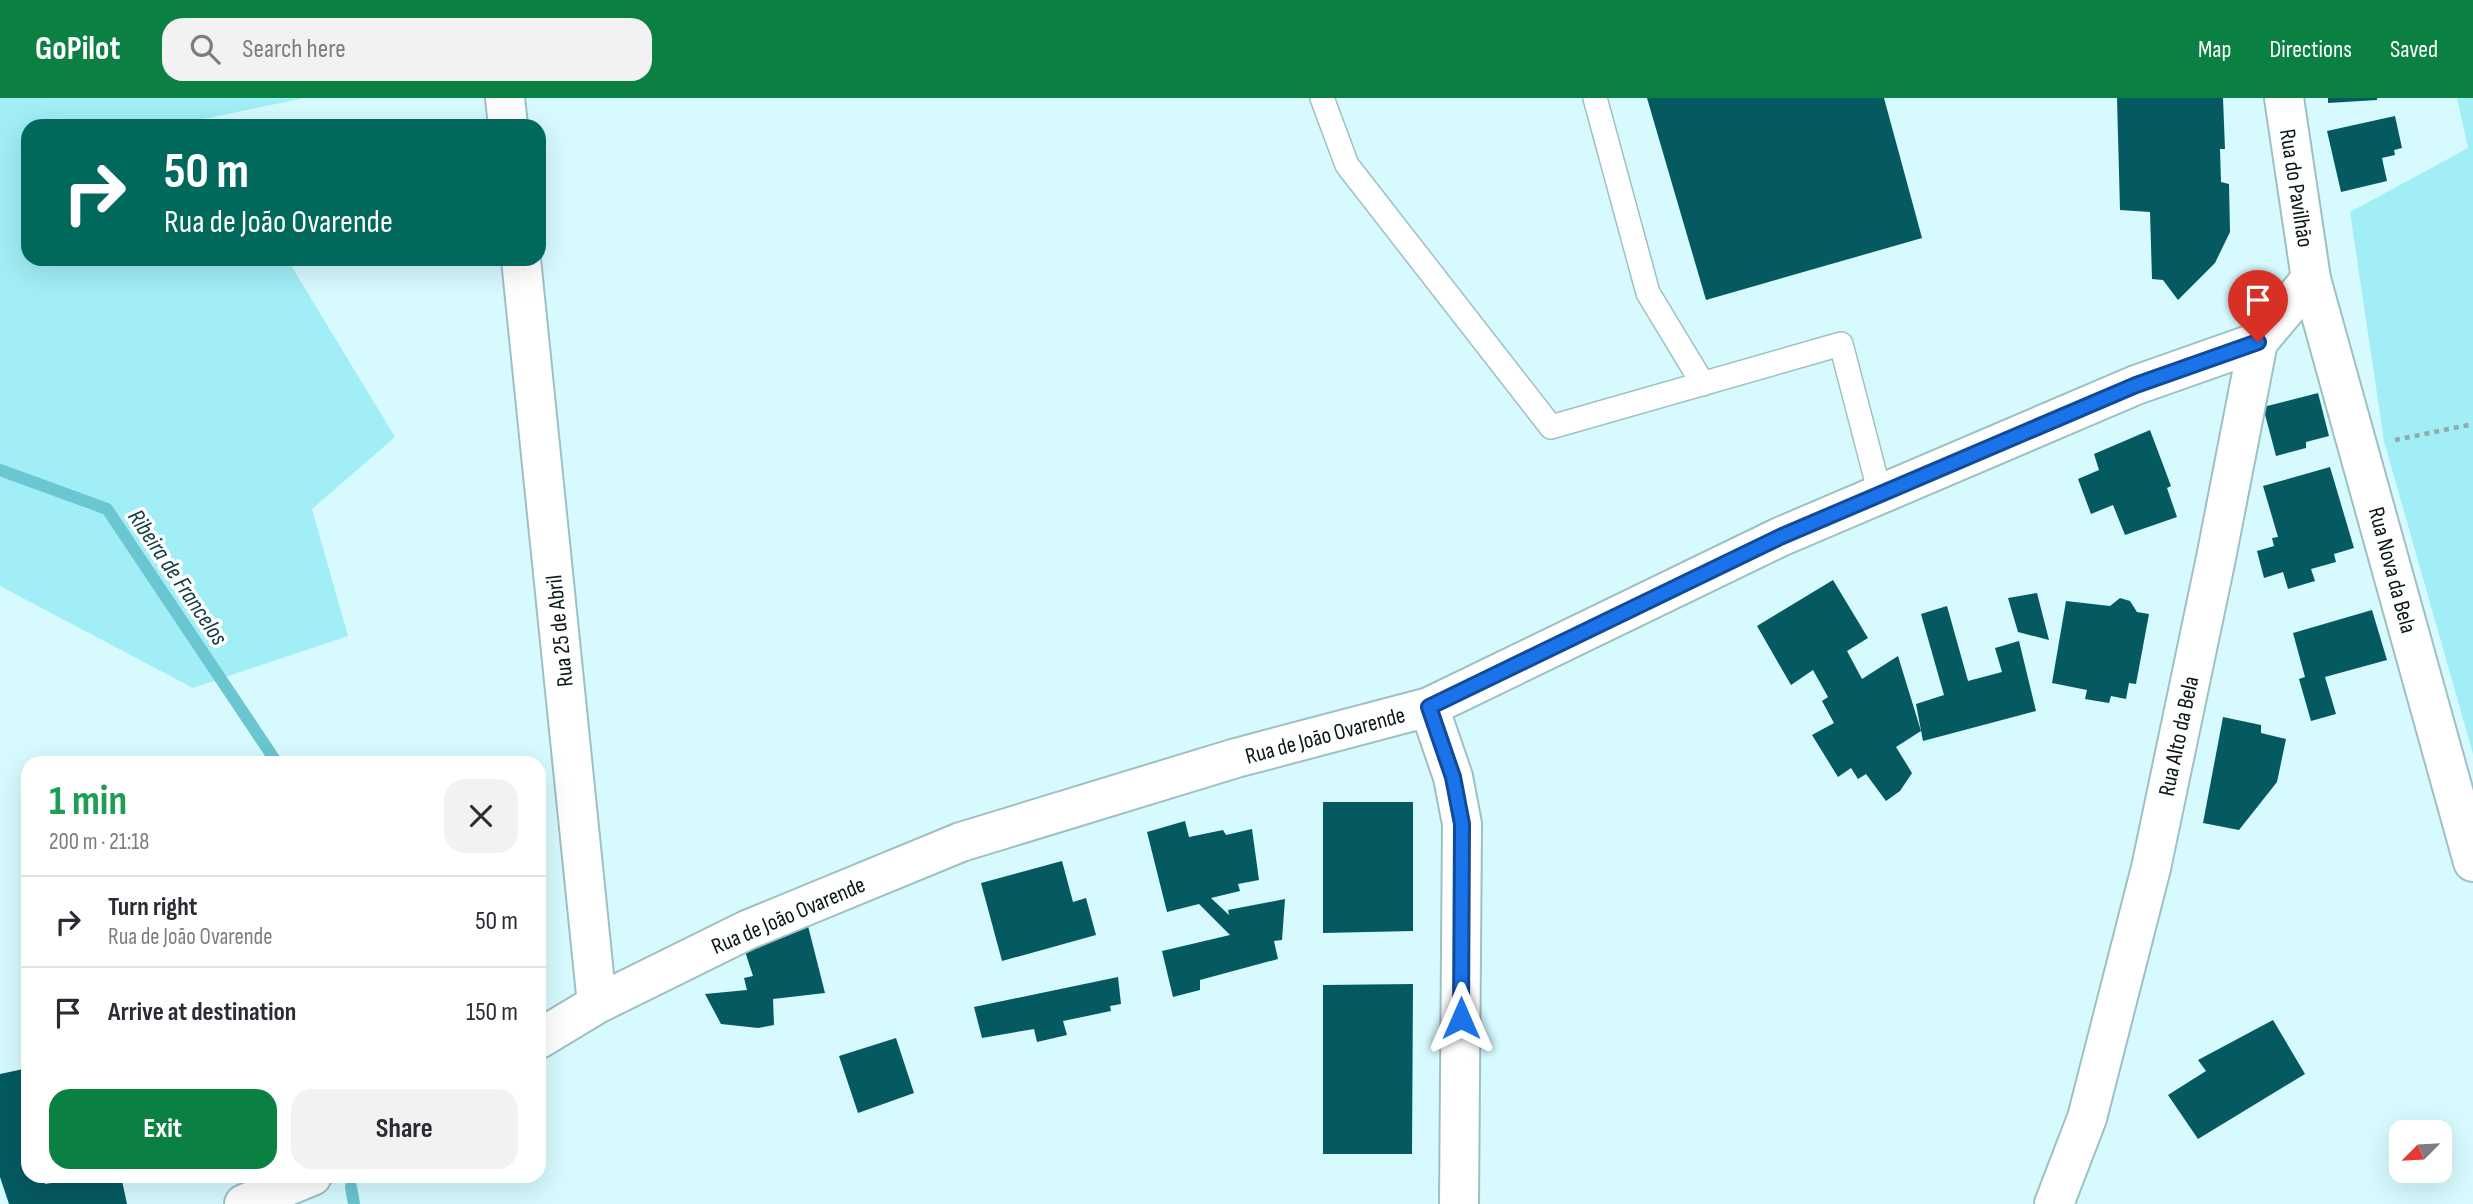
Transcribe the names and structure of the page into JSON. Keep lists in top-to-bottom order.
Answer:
{
  "streets": {
    "street": [
      "Rua do Pavilhão",
      "Rua Nova da Bela",
      "Rua 25 de Abril",
      "Rua de João Ovarende",
      "Rua Alto da Bela"
    ]
  },
  "crossings": [
    ["Rua do Pavilhão", "Rua Nova da Bela"],
    ["Rua do Pavilhão", "Rua Alto da Bela"],
    ["Rua Nova da Bela", "Rua Alto da Bela"],
    ["Rua 25 de Abril", "Rua de João Ovarende"],
    ["Rua de João Ovarende", "Rua Alto da Bela"]
  ],
  "water": ["Ribeira de Francelos"],
  "north": "bottom left",
  "page": {
    "header": "GoPilot",
    "search": "Search here",
    "nav": ["Map", "Directions", "Saved"],
    "turn": ["50 m", "Rua de João Ovarende"],
    "heading": ["1 min", "200 m · 21:18"],
    "list": [
      {
        "name": "Turn right",
        "note": "Rua de João Ovarende",
        "value": "50 m"
      },
      {
        "name": "Arrive at destination",
        "value": "150 m"
      }
    ],
    "buttons": ["Exit", "Share"]
  }
}
